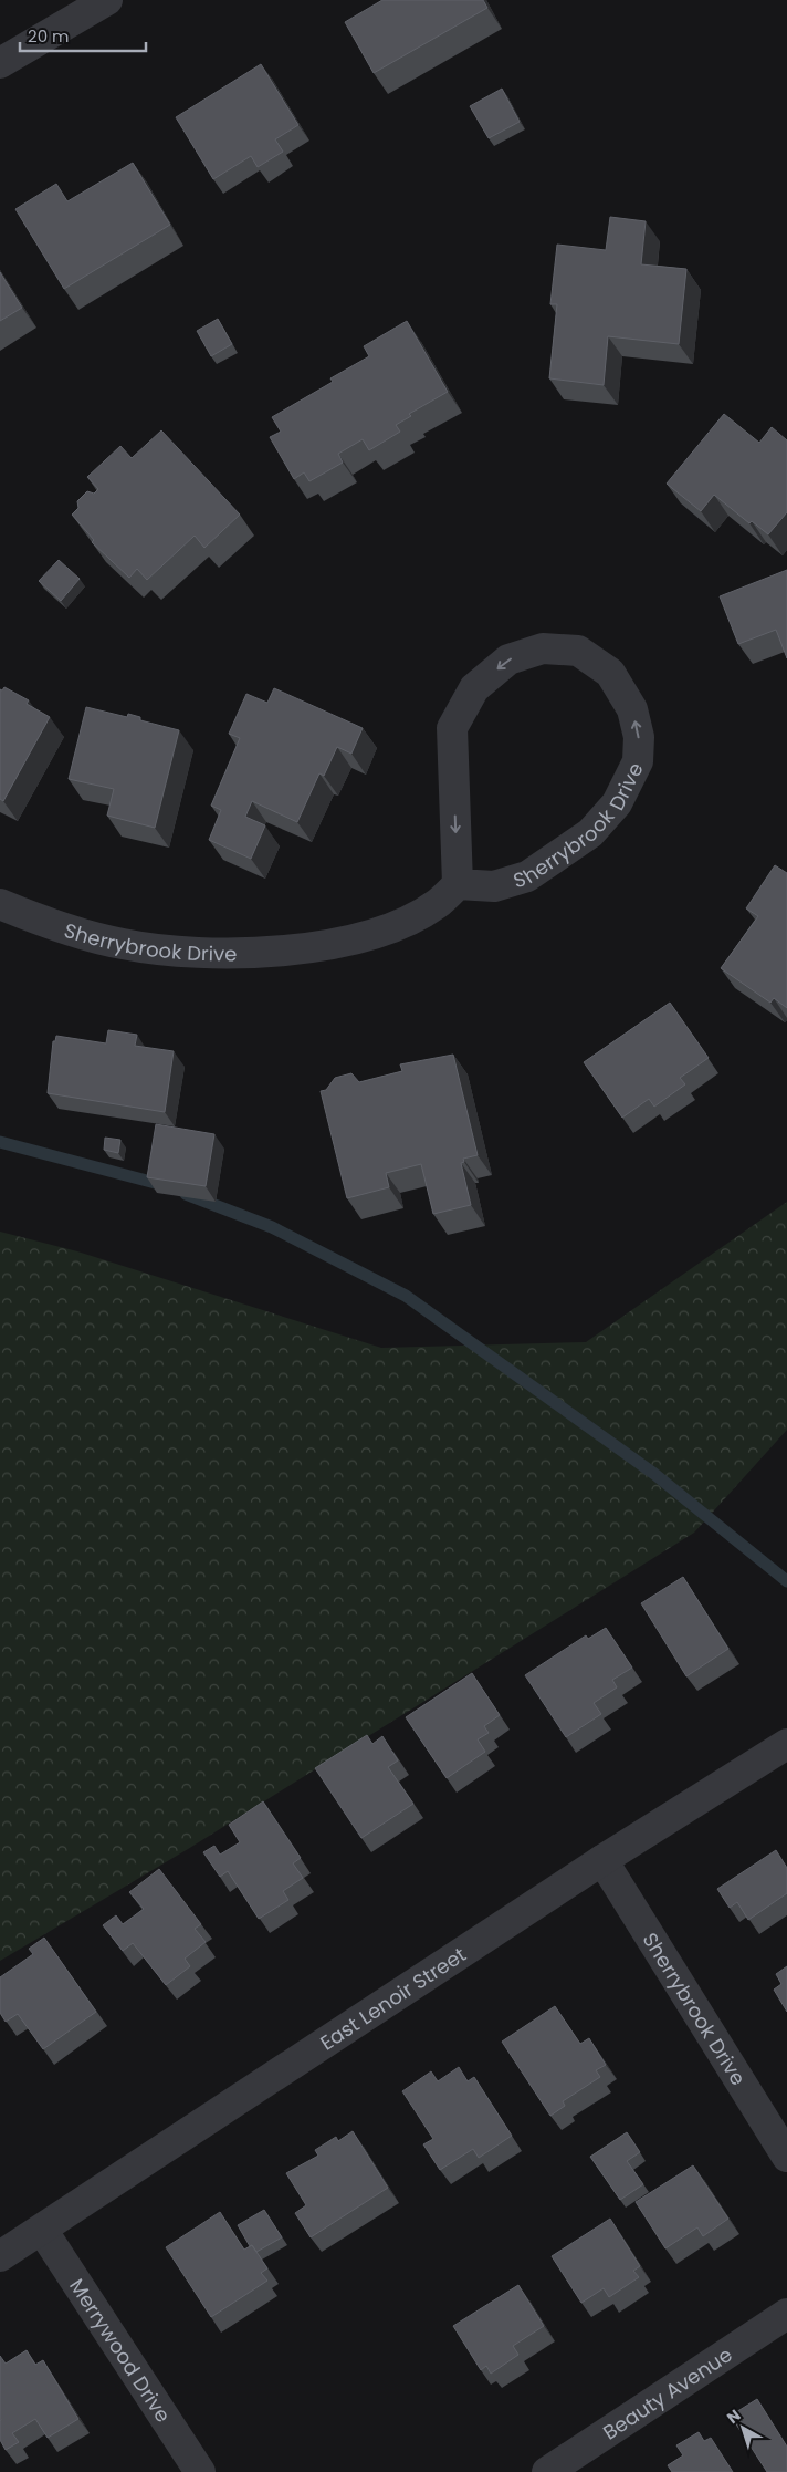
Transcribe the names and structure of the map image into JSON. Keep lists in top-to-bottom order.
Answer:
{
  "streets": {
    "street": [
      "Sherrybrook Drive",
      "East Lenoir Street",
      "Merrywood Drive",
      "Beauty Avenue"
    ]
  },
  "crossings": [
    ["Sherrybrook Drive", "East Lenoir Street"],
    ["East Lenoir Street", "Merrywood Drive"]
  ],
  "scale_bar": "20 m",
  "north": "top left"
}
